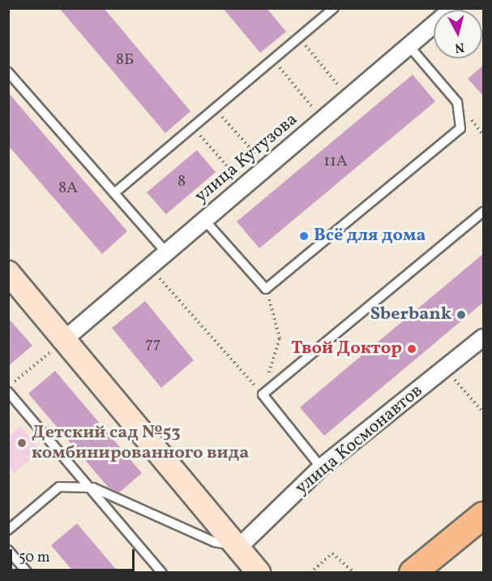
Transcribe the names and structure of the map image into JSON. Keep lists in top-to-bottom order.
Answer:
{
  "streets": {
    "street": ["улица Кутузова", "улица Космонавтов"]
  },
  "places": [
    "Всё для дома",
    "Sberbank",
    "Твой Доктор",
    "Детский сад №53 комбинированного вида"
  ],
  "house_numbers": [
    "8Б",
    "11А",
    "8",
    "8А",
    "77"
  ],
  "scale_bar": "50 m",
  "north": "bottom"
}
